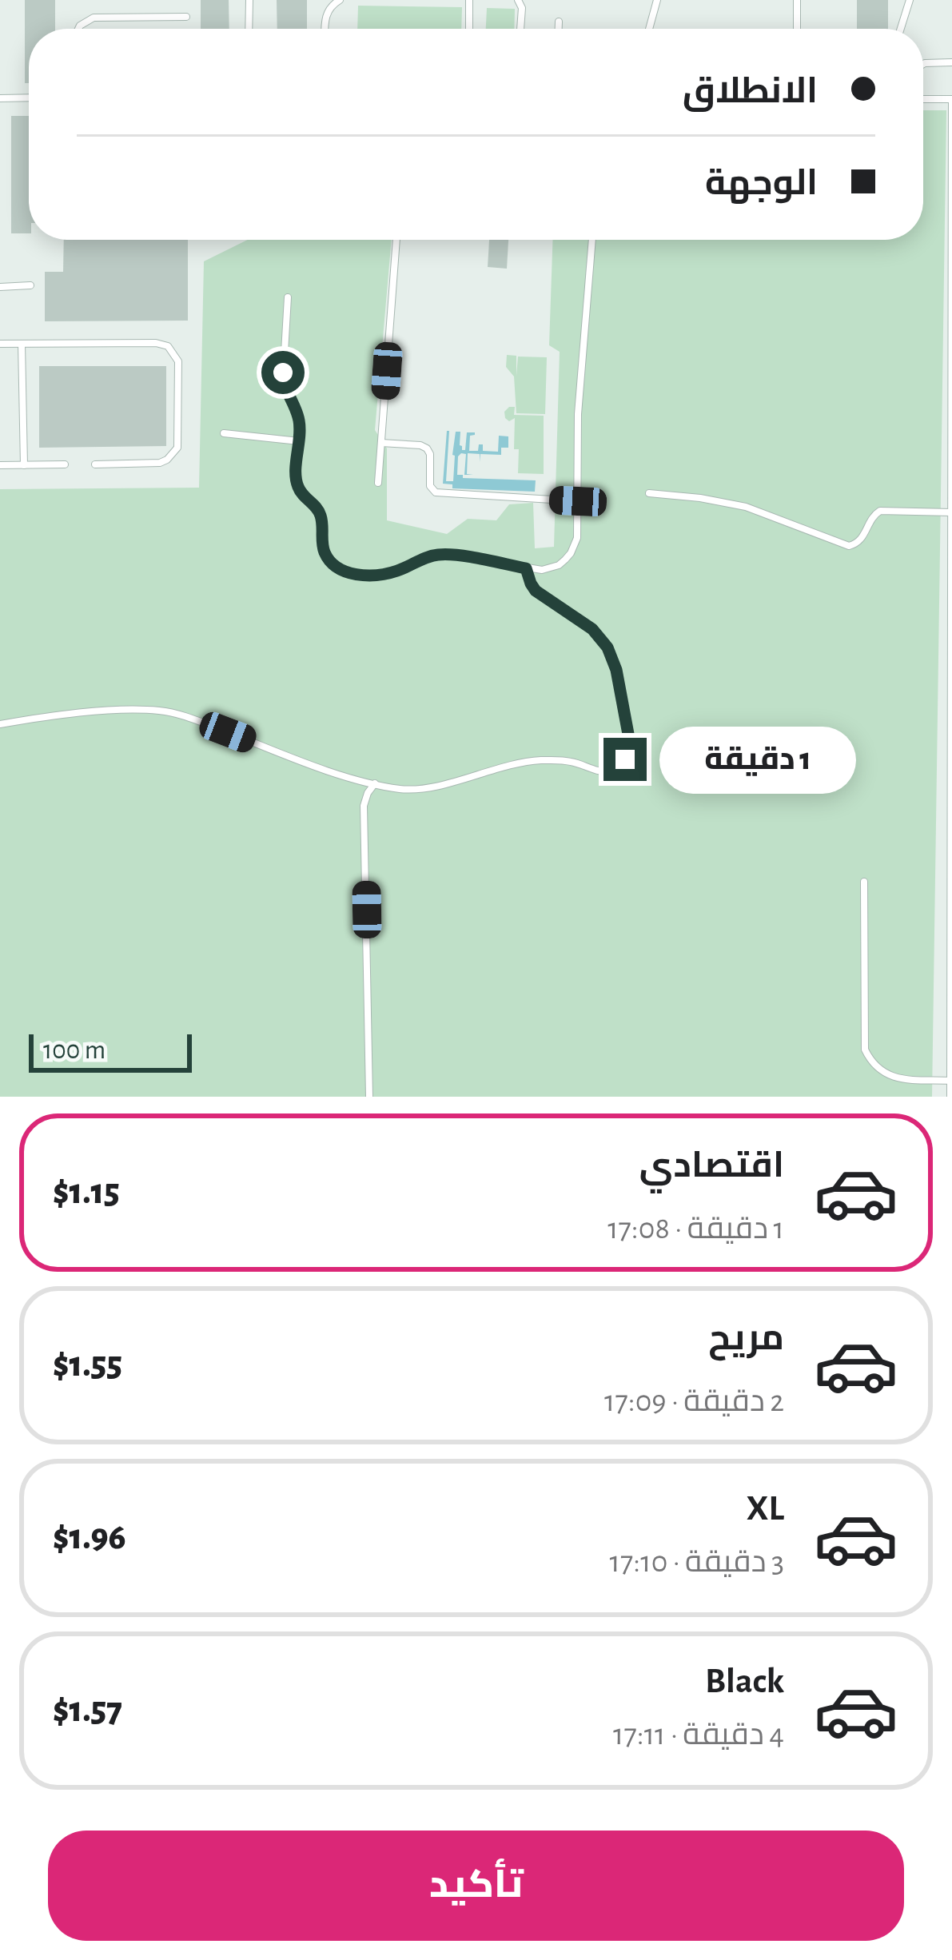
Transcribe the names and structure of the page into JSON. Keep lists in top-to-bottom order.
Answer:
{
  "scale_bar": "100 m",
  "page": {
    "banner": ["الانطلاق", "الوجهة"],
    "bubble": "1 دقيقة",
    "scale": "100 m",
    "list": [
      {
        "name": "اقتصادي",
        "note": "1 دقيقة · 17:08",
        "value": "$1.15"
      },
      {
        "name": "مريح",
        "note": "2 دقيقة · 17:09",
        "value": "$1.55"
      },
      {
        "name": "XL",
        "note": "3 دقيقة · 17:10",
        "value": "$1.96"
      },
      {
        "name": "Black",
        "note": "4 دقيقة · 17:11",
        "value": "$1.57"
      }
    ],
    "buttons": "تأكيد"
  }
}
